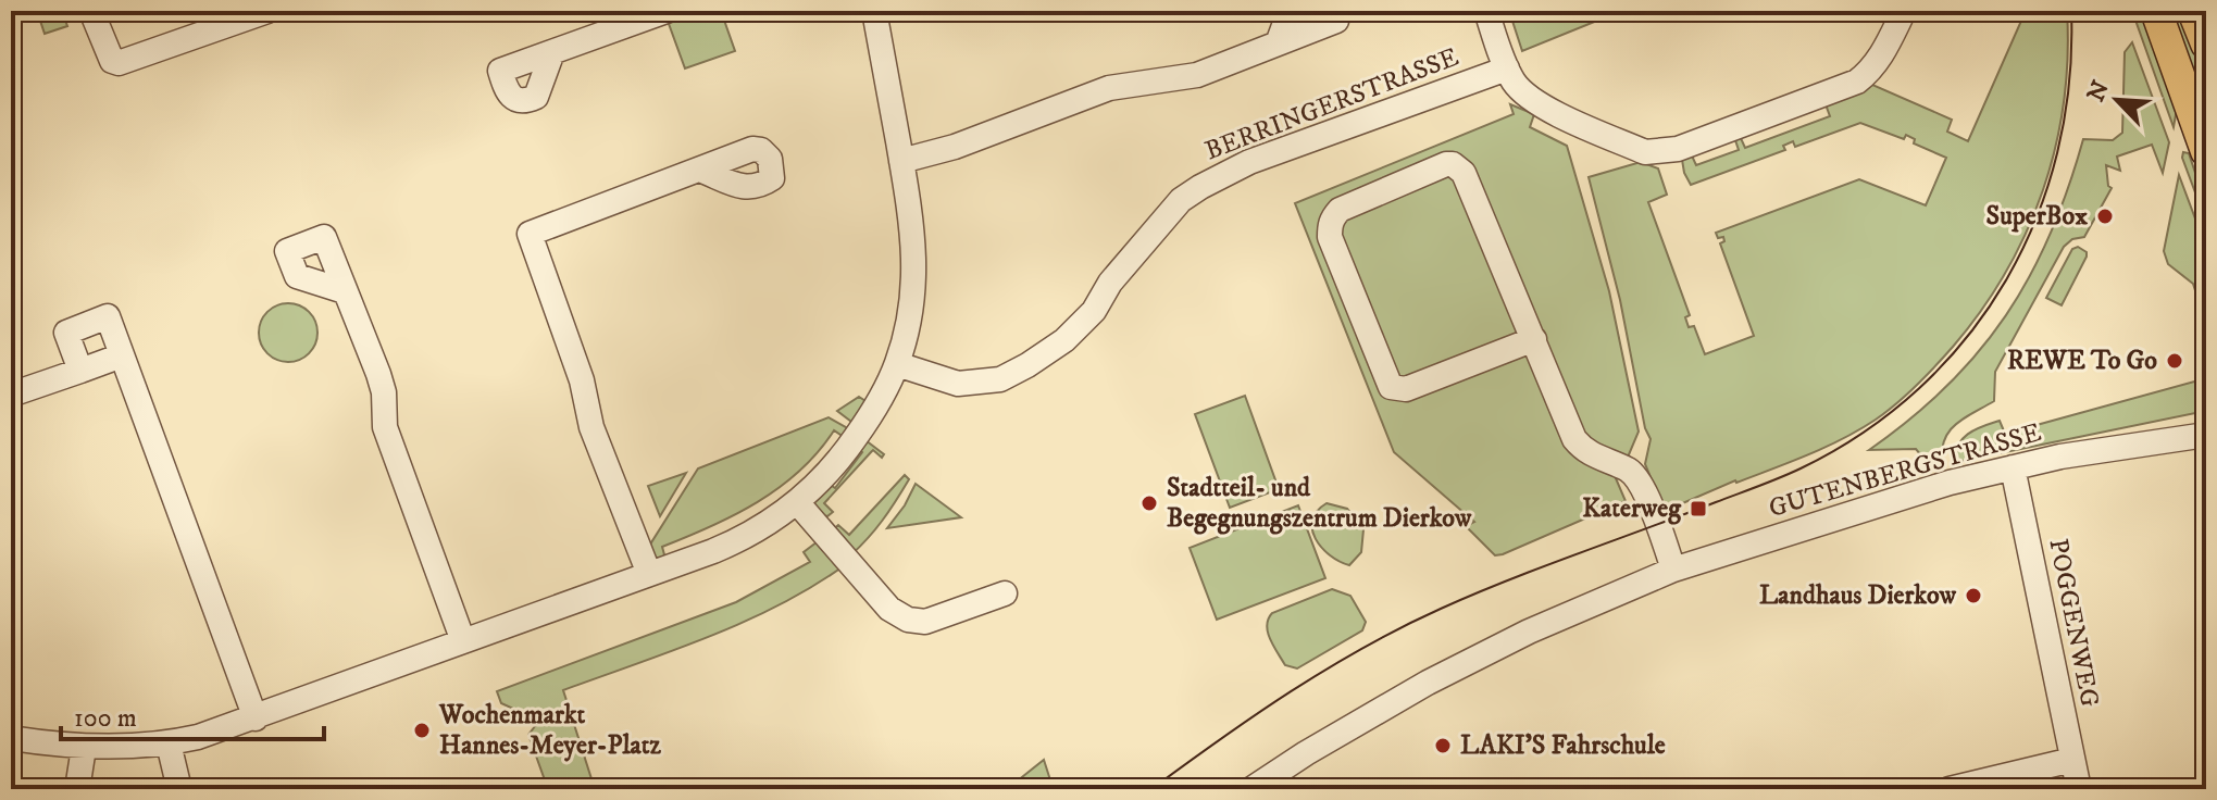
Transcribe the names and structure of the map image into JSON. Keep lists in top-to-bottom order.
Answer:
{
  "streets": {
    "street": ["BERRINGERSTRASSE", "GUTENBERGSTRASSE", "POGGENWEG"]
  },
  "crossings": [
    ["GUTENBERGSTRASSE", "POGGENWEG"]
  ],
  "places": {
    "other": [
      "SuperBox",
      "REWE To Go",
      "Stadtteil- und Begegnungszentrum Dierkow",
      "Landhaus Dierkow",
      "Wochenmarkt Hannes-Meyer-Platz",
      "LAKI'S Fahrschule"
    ],
    "transit": ["Katerweg"]
  },
  "scale_bar": "100 m",
  "north": "top left"
}
